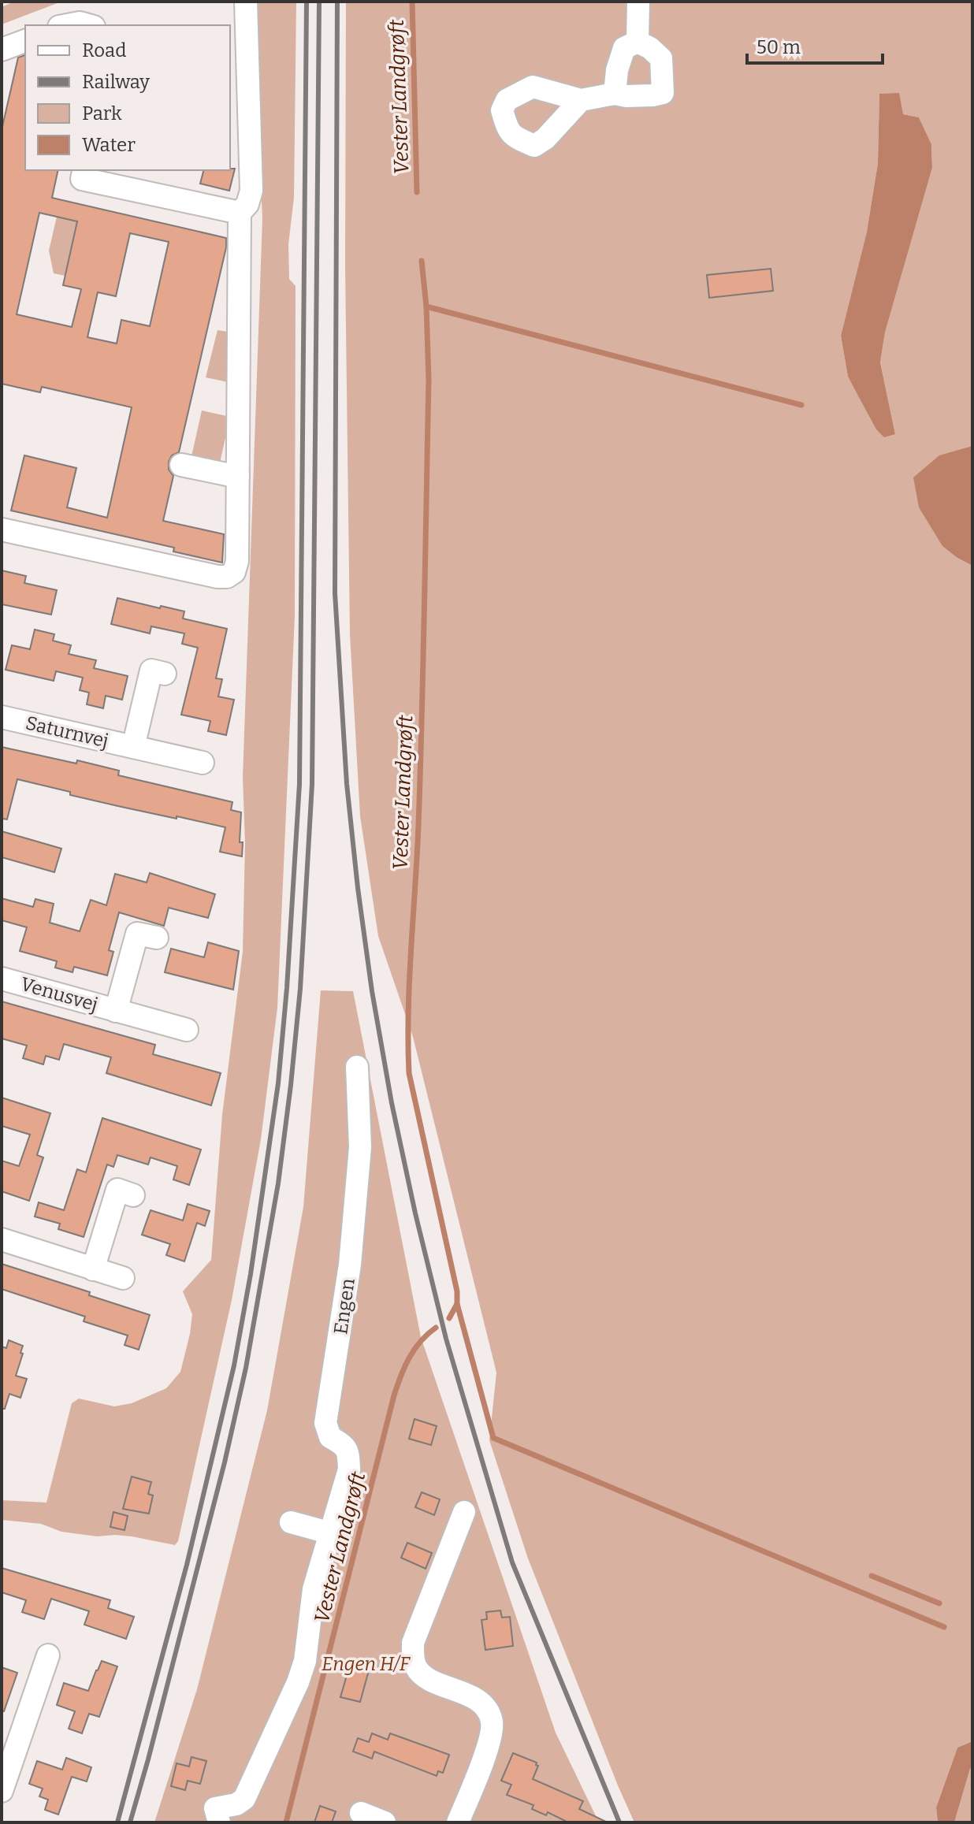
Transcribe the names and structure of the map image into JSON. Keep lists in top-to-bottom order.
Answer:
{
  "streets": {
    "street": ["Saturnvej", "Venusvej", "Engen"]
  },
  "water": ["Vester Landgrøft"],
  "parks": ["Engen H/F"],
  "legend": [
    "Road",
    "Railway",
    "Park",
    "Water"
  ],
  "scale_bar": "50 m"
}
